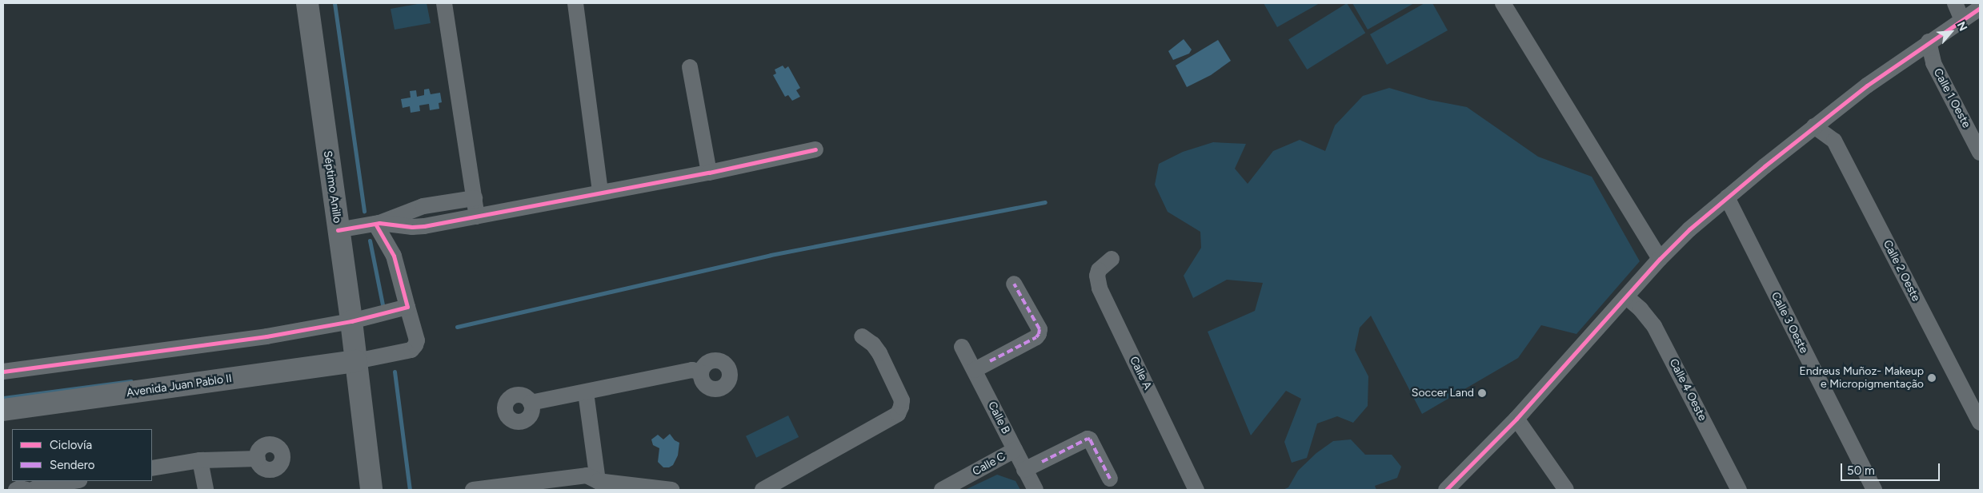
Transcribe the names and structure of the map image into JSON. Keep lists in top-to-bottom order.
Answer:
{
  "streets": {
    "main road": ["Séptimo Anillo", "Avenida Juan Pablo II"],
    "street": [
      "Calle 1 Oeste",
      "Calle 2 Oeste",
      "Calle 3 Oeste",
      "Calle A",
      "Calle 4 Oeste",
      "Calle B",
      "Calle C"
    ]
  },
  "crossings": [
    ["Séptimo Anillo", "Avenida Juan Pablo II"],
    ["Calle B", "Calle C"]
  ],
  "places": ["Endreus Muñoz- Makeup e Micropigmentação", "Soccer Land"],
  "legend": ["Ciclovía", "Sendero"],
  "scale_bar": "50 m",
  "north": "top right"
}
